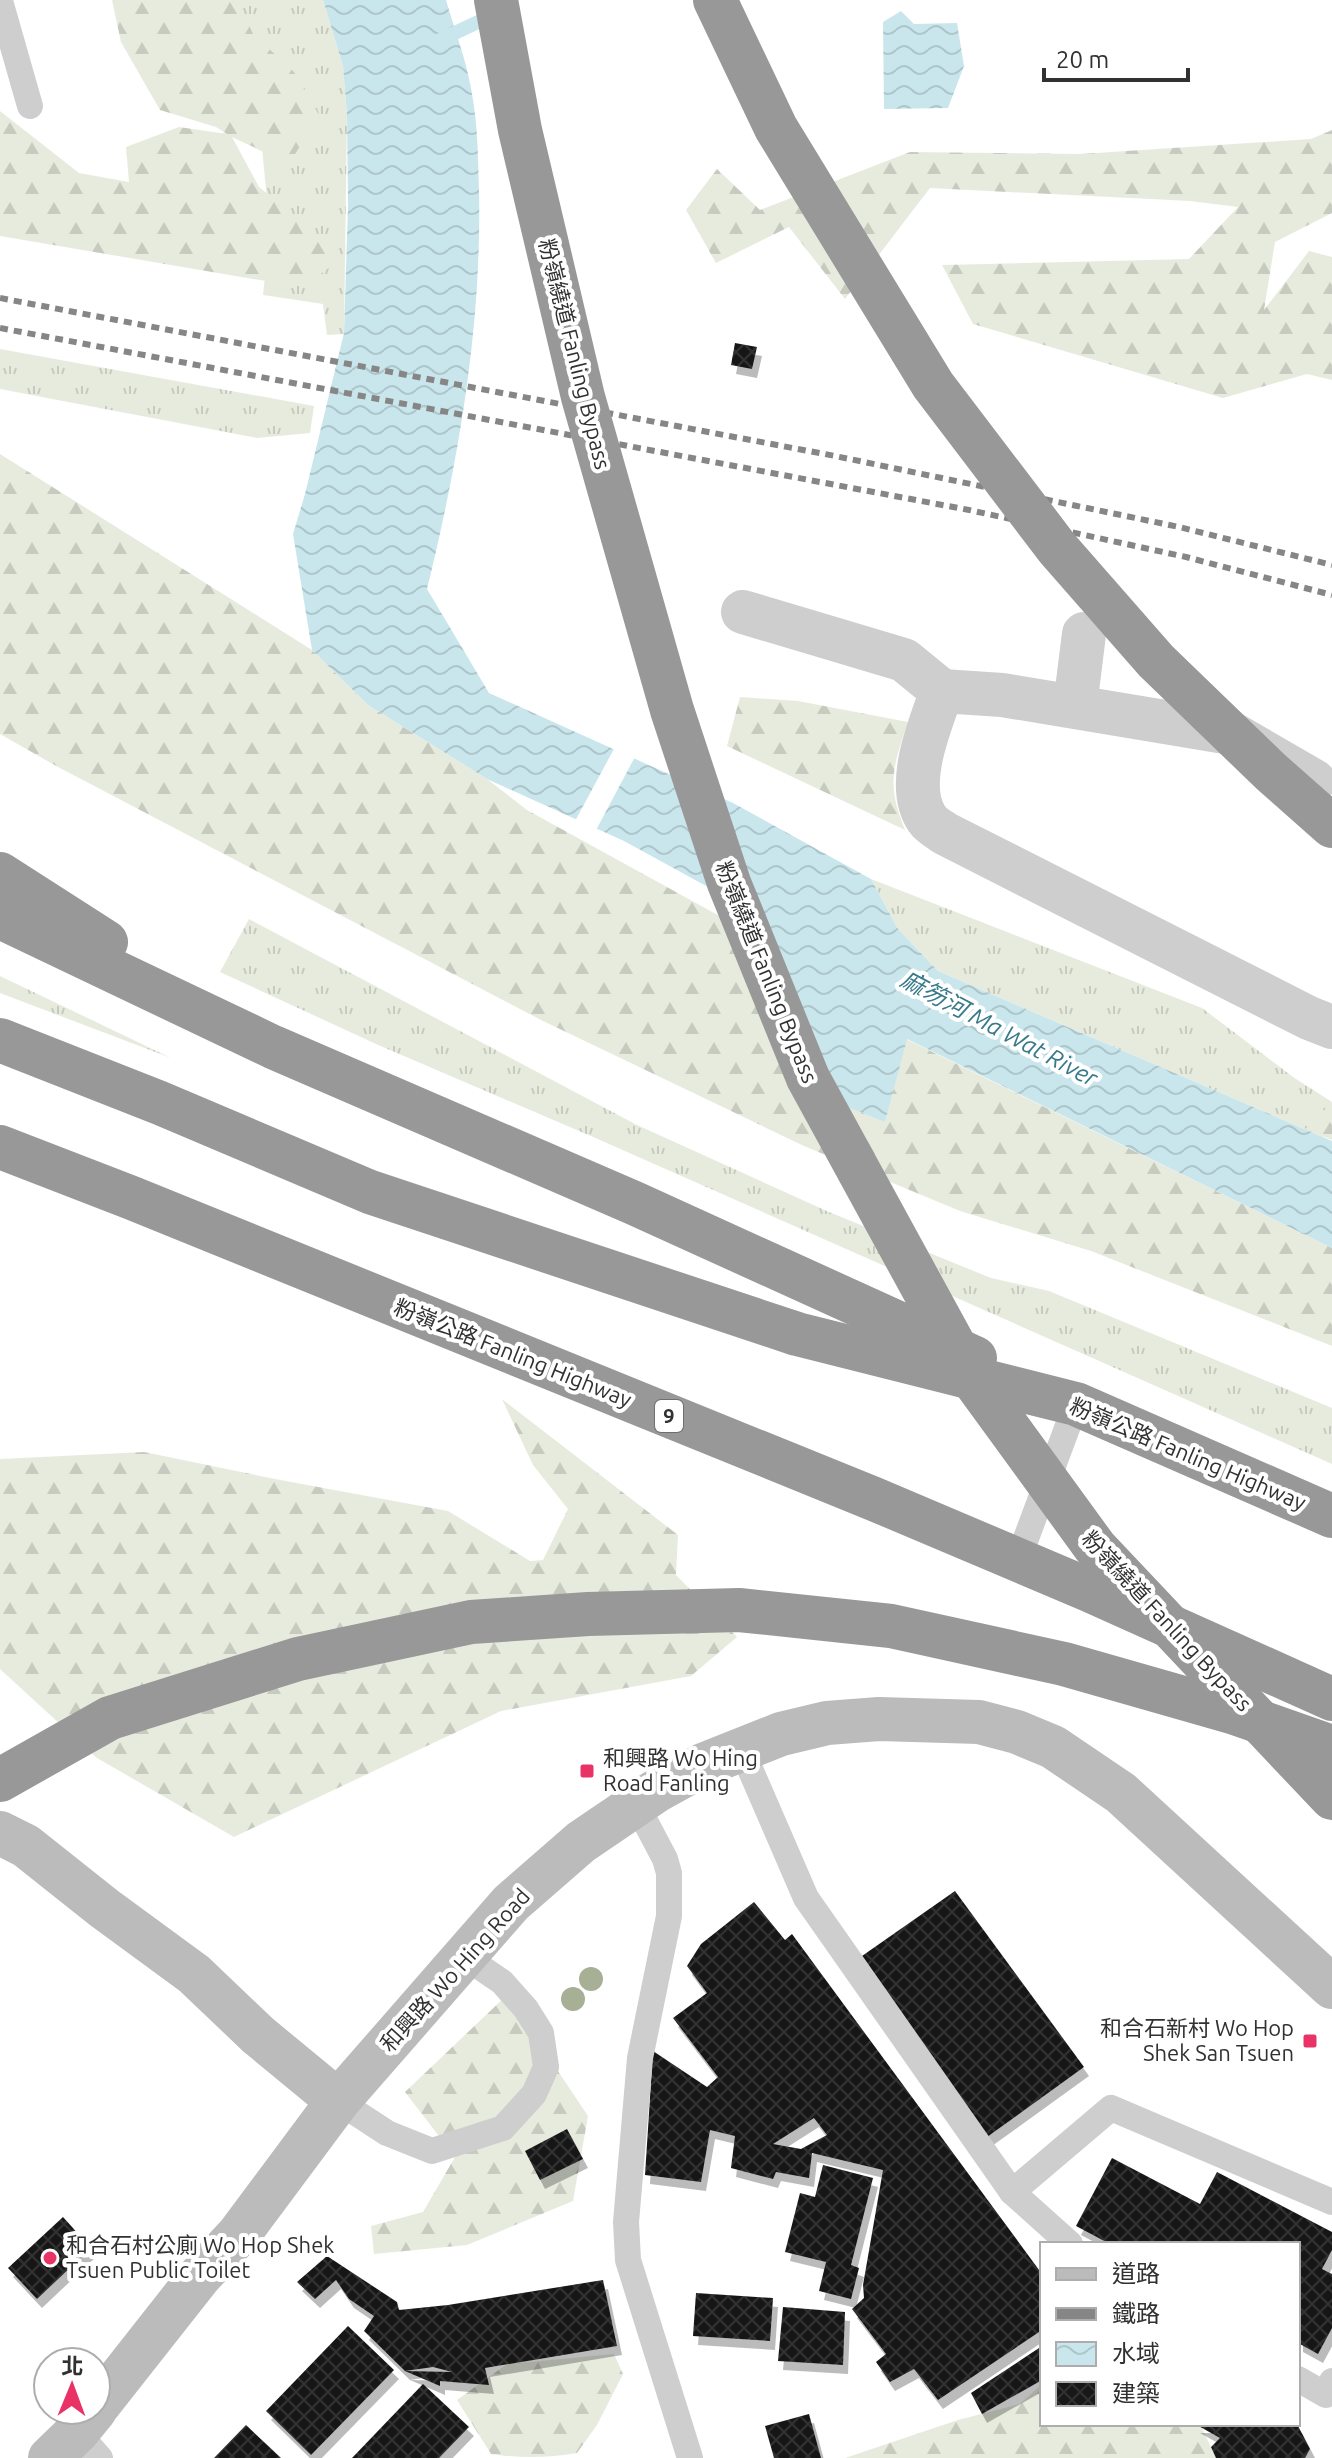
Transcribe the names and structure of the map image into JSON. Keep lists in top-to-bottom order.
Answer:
{
  "streets": {
    "highway": ["粉嶺繞道 Fanling Bypass", "粉嶺公路 Fanling Highway", "9"],
    "main road": ["和興路 Wo Hing Road"]
  },
  "water": ["麻笏河 Ma Wat River"],
  "places": {
    "transit": ["和興路 Wo Hing Road Fanling", "和合石新村 Wo Hop Shek San Tsuen"],
    "other": ["和合石村公廁 Wo Hop Shek Tsuen Public Toilet"]
  },
  "legend": [
    "道路",
    "鐵路",
    "水域",
    "建築"
  ],
  "scale_bar": "20 m",
  "north": "top"
}
